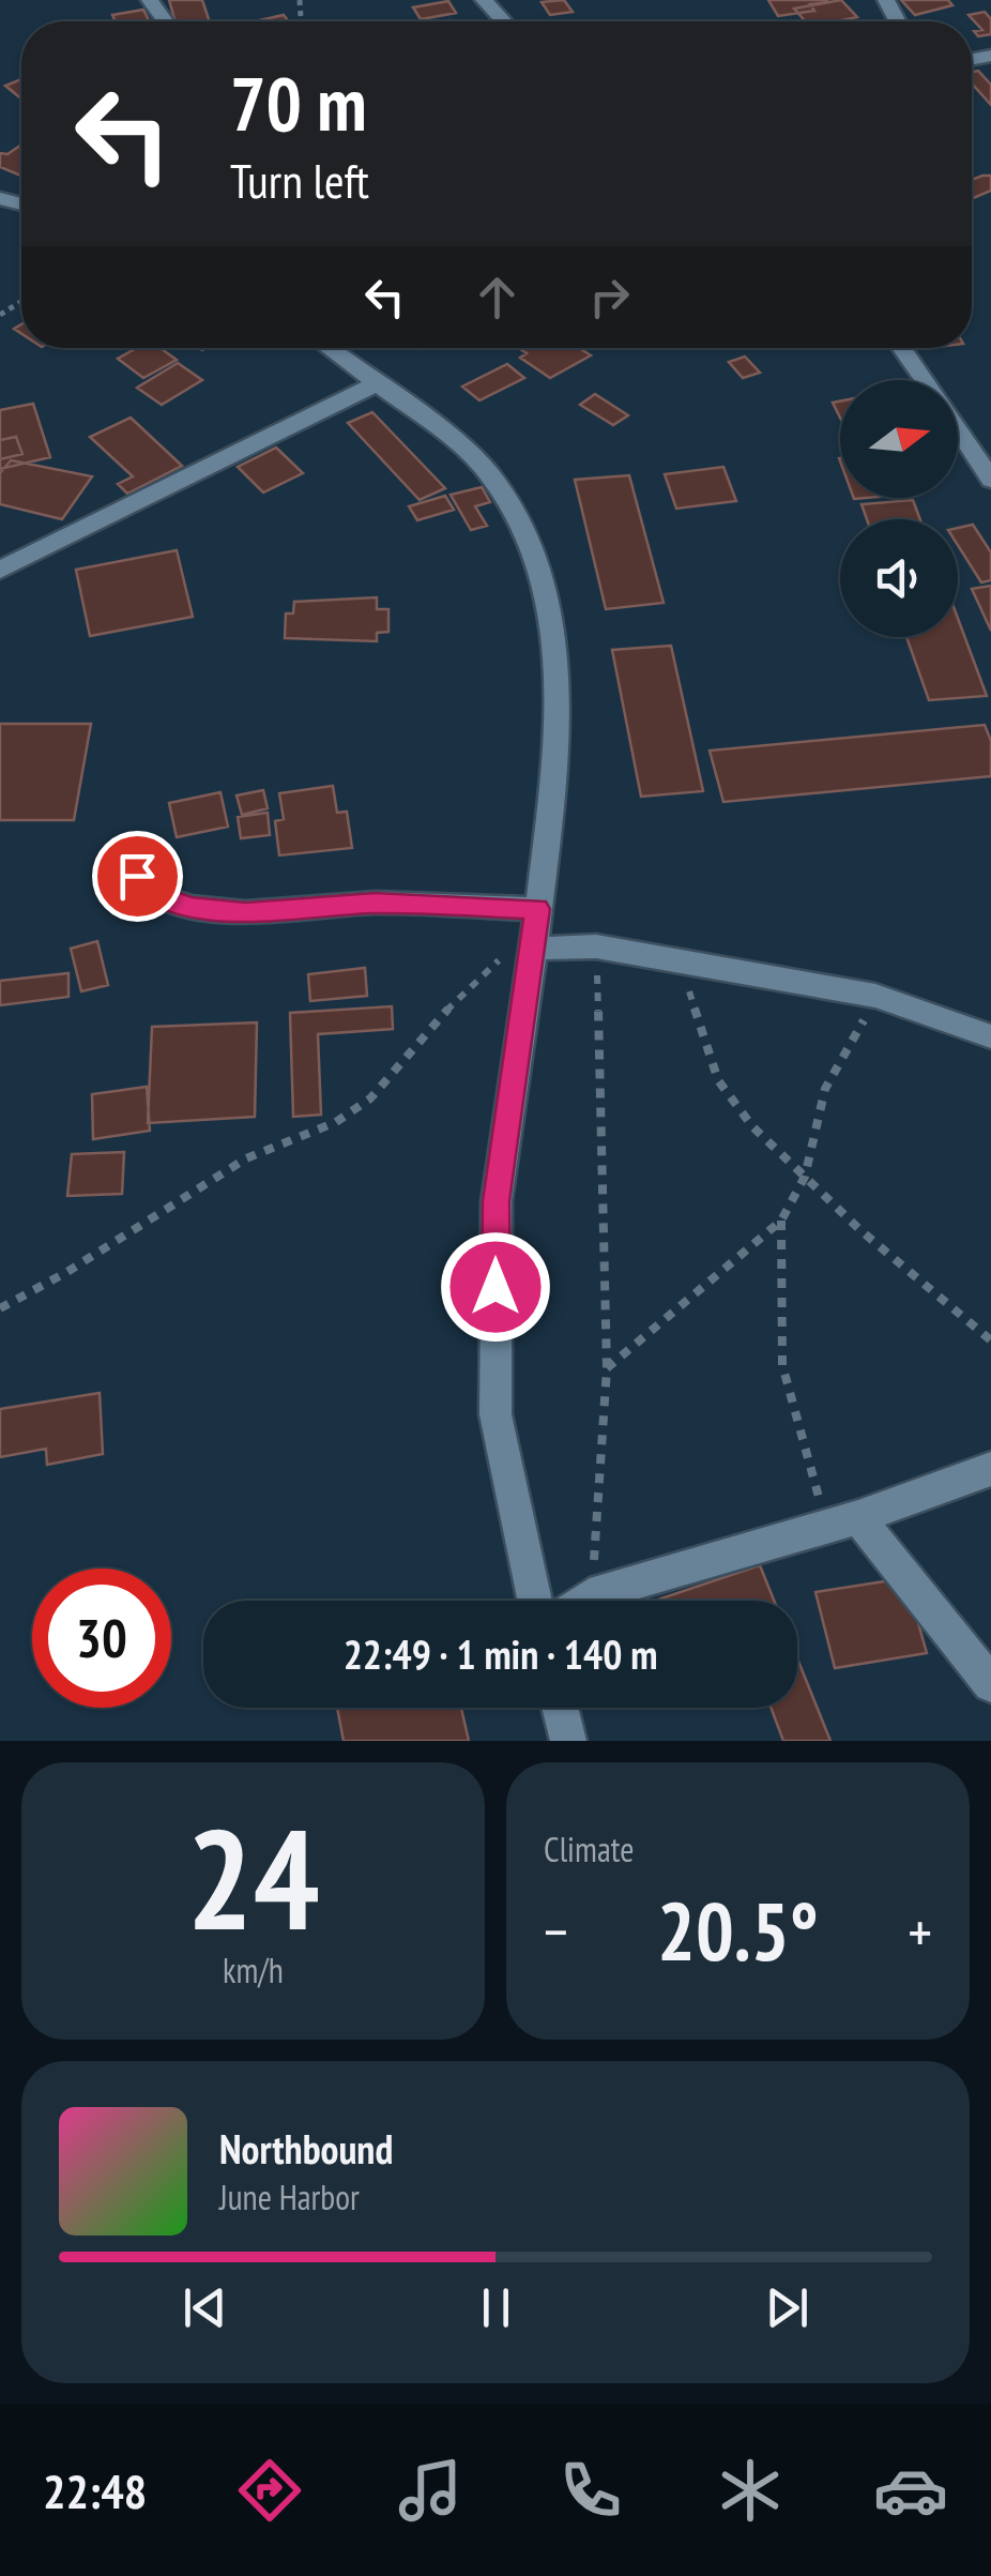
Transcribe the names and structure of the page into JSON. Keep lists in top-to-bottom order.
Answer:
{
  "north": "right",
  "page": {
    "turn": ["70 m", "Turn left"],
    "limit": "30",
    "trip": "22:49 · 1 min · 140 m",
    "tile": [
      ["24", "km/h"],
      "Climate"
    ],
    "heat": ["−", "20.5°", "+"],
    "song": ["Northbound", "June Harbor"],
    "tabs": "22:48"
  }
}
